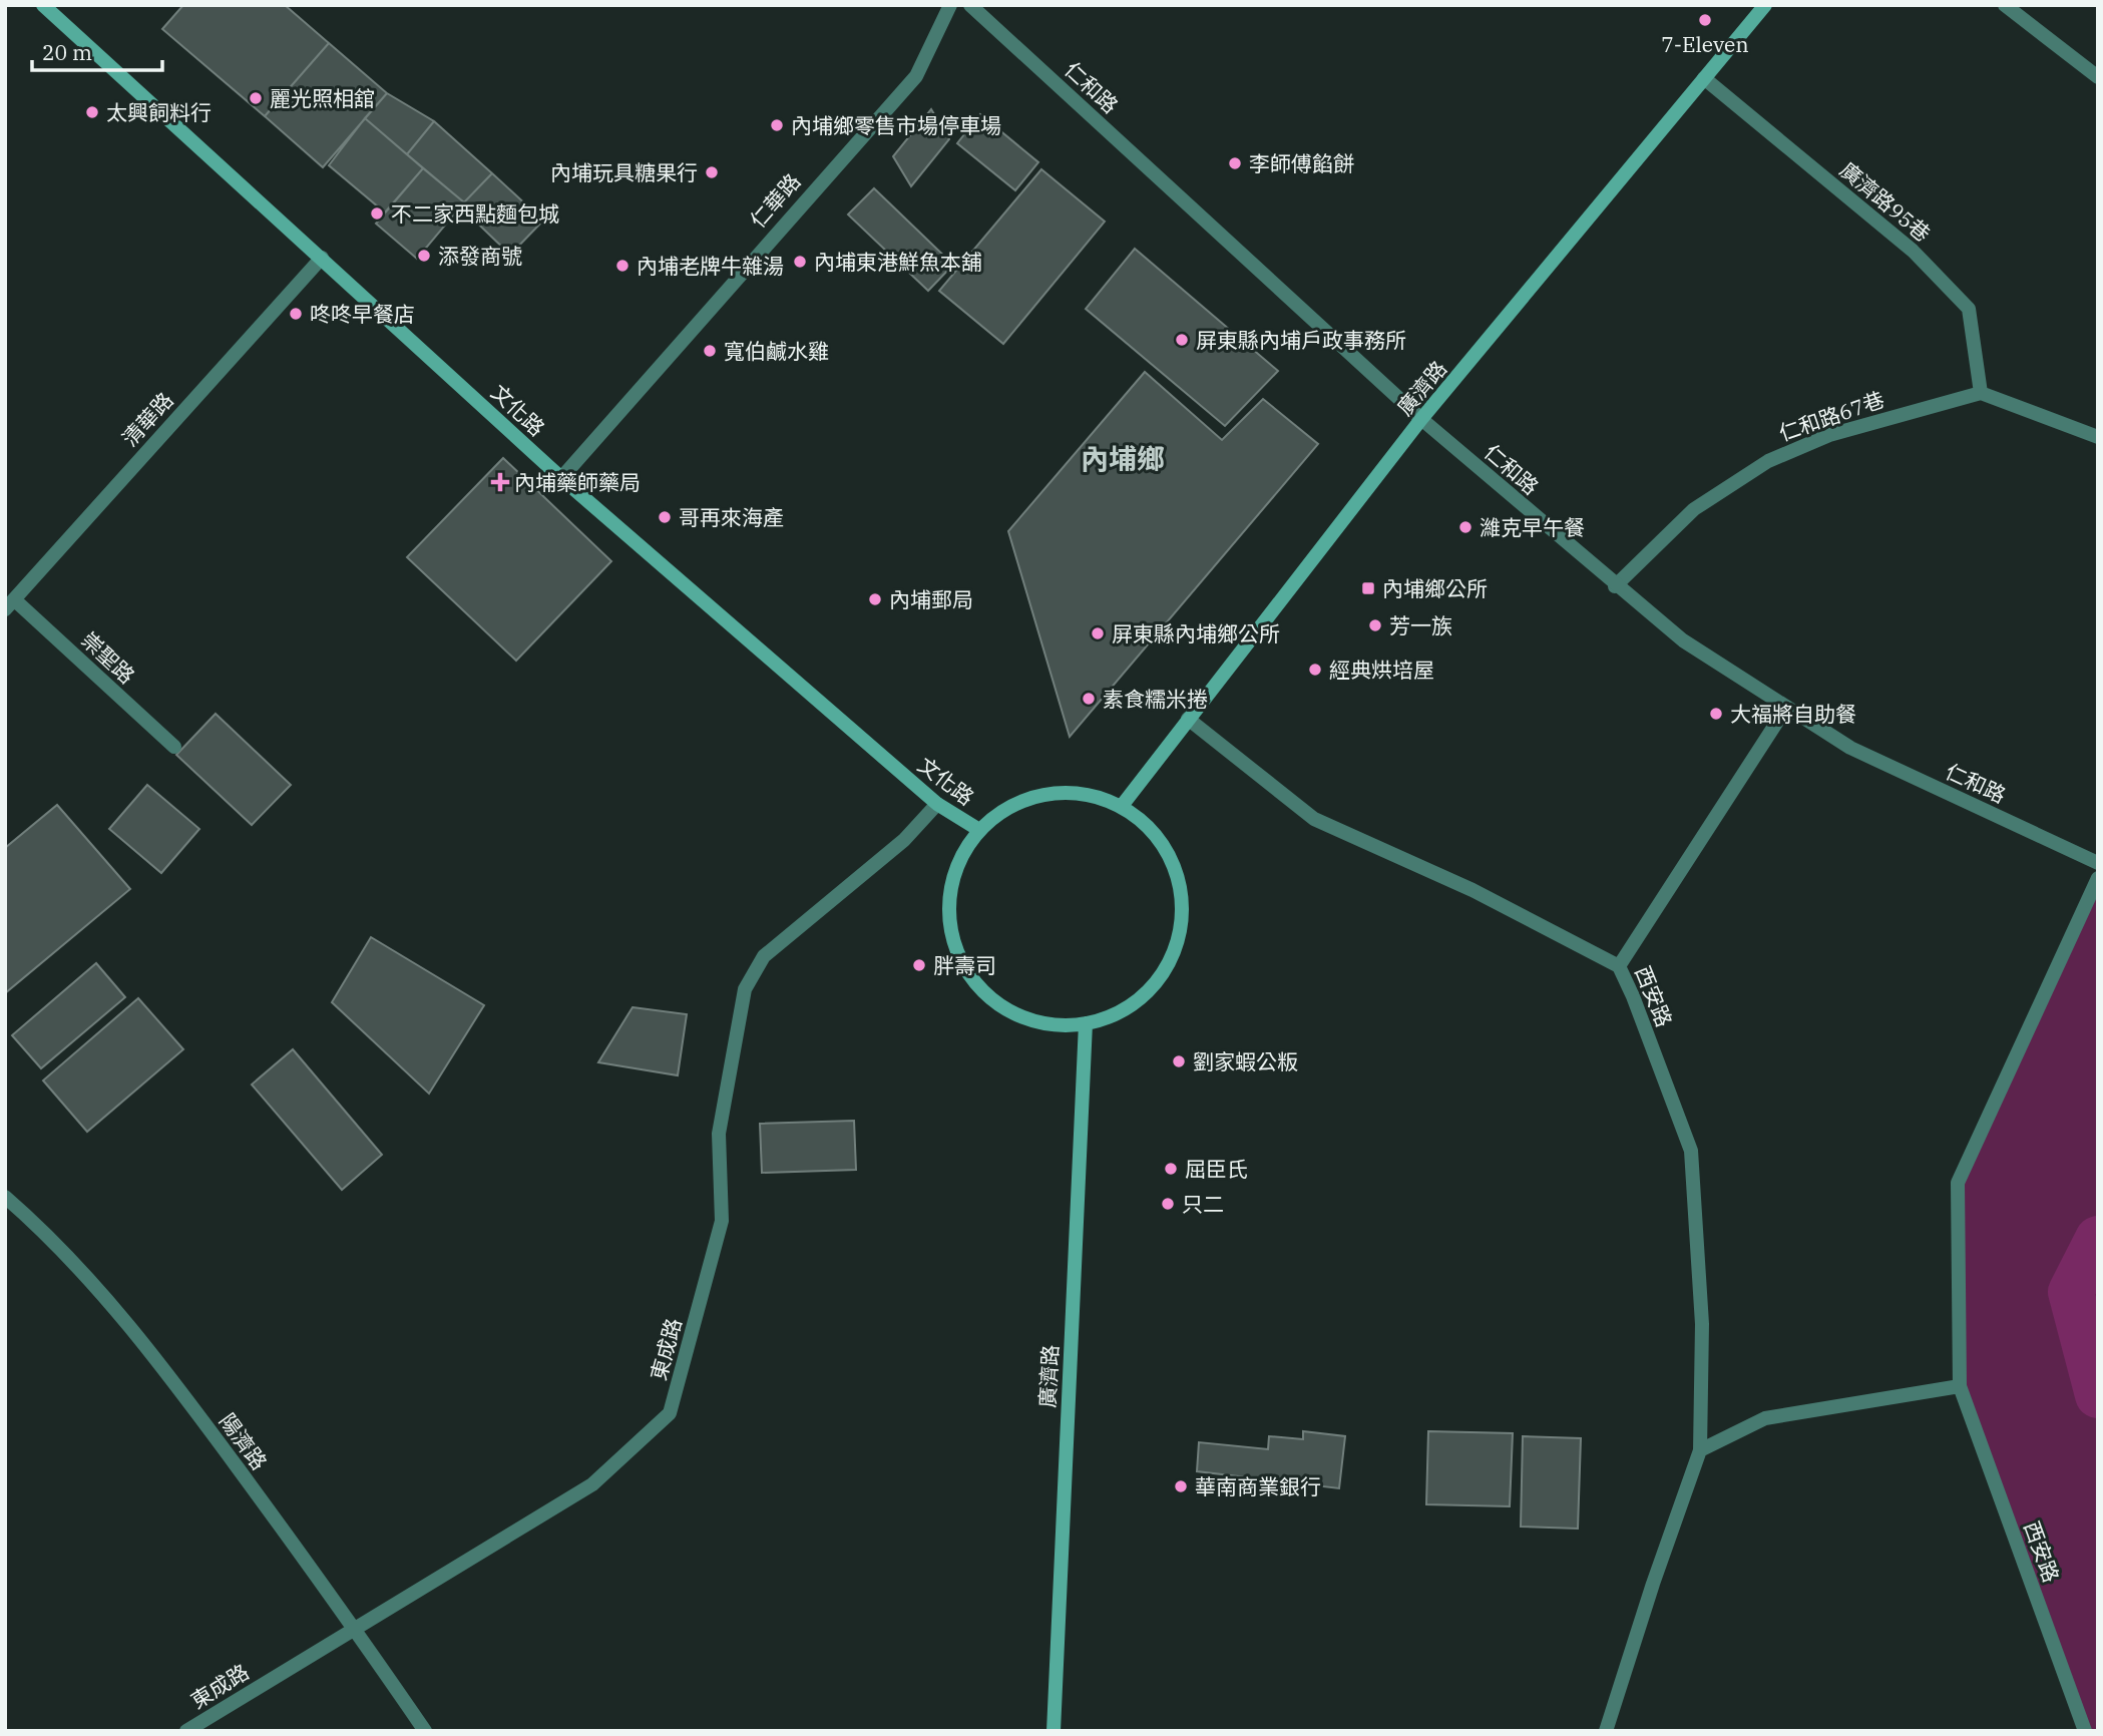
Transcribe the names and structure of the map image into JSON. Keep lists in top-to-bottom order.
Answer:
{
  "streets": {
    "main road": ["廣濟路", "文化路"],
    "street": [
      "仁和路",
      "仁華路",
      "廣濟路95巷",
      "仁和路67巷",
      "清華路",
      "崇聖路",
      "西安路",
      "東成路",
      "陽濟路"
    ]
  },
  "crossings": [
    ["仁和路", "廣濟路"],
    ["仁和路", "仁和路67巷"],
    ["仁華路", "文化路"],
    ["廣濟路95巷", "廣濟路"],
    ["廣濟路95巷", "仁和路67巷"],
    ["廣濟路", "文化路"],
    ["廣濟路", "西安路"],
    ["文化路", "清華路"],
    ["文化路", "東成路"],
    ["清華路", "崇聖路"],
    ["東成路", "陽濟路"]
  ],
  "districts": ["內埔鄉"],
  "places": {
    "other": [
      "7-Eleven",
      "麗光照相舘",
      "太興飼料行",
      "內埔鄉零售市場停車場",
      "李師傅餡餅",
      "內埔玩具糖果行",
      "不二家西點麵包城",
      "添發商號",
      "內埔東港鮮魚本舖",
      "內埔老牌牛雜湯",
      "咚咚早餐店",
      "屏東縣內埔戶政事務所",
      "寬伯鹹水雞",
      "哥再來海產",
      "濰克早午餐",
      "內埔郵局",
      "芳一族",
      "屏東縣內埔鄉公所",
      "經典烘培屋",
      "素食糯米捲",
      "大福將自助餐",
      "胖壽司",
      "劉家蝦公粄",
      "屈臣氏",
      "只二",
      "華南商業銀行"
    ],
    "health": ["內埔藥師藥局"],
    "transit": ["內埔鄉公所"]
  },
  "scale_bar": "20 m"
}
